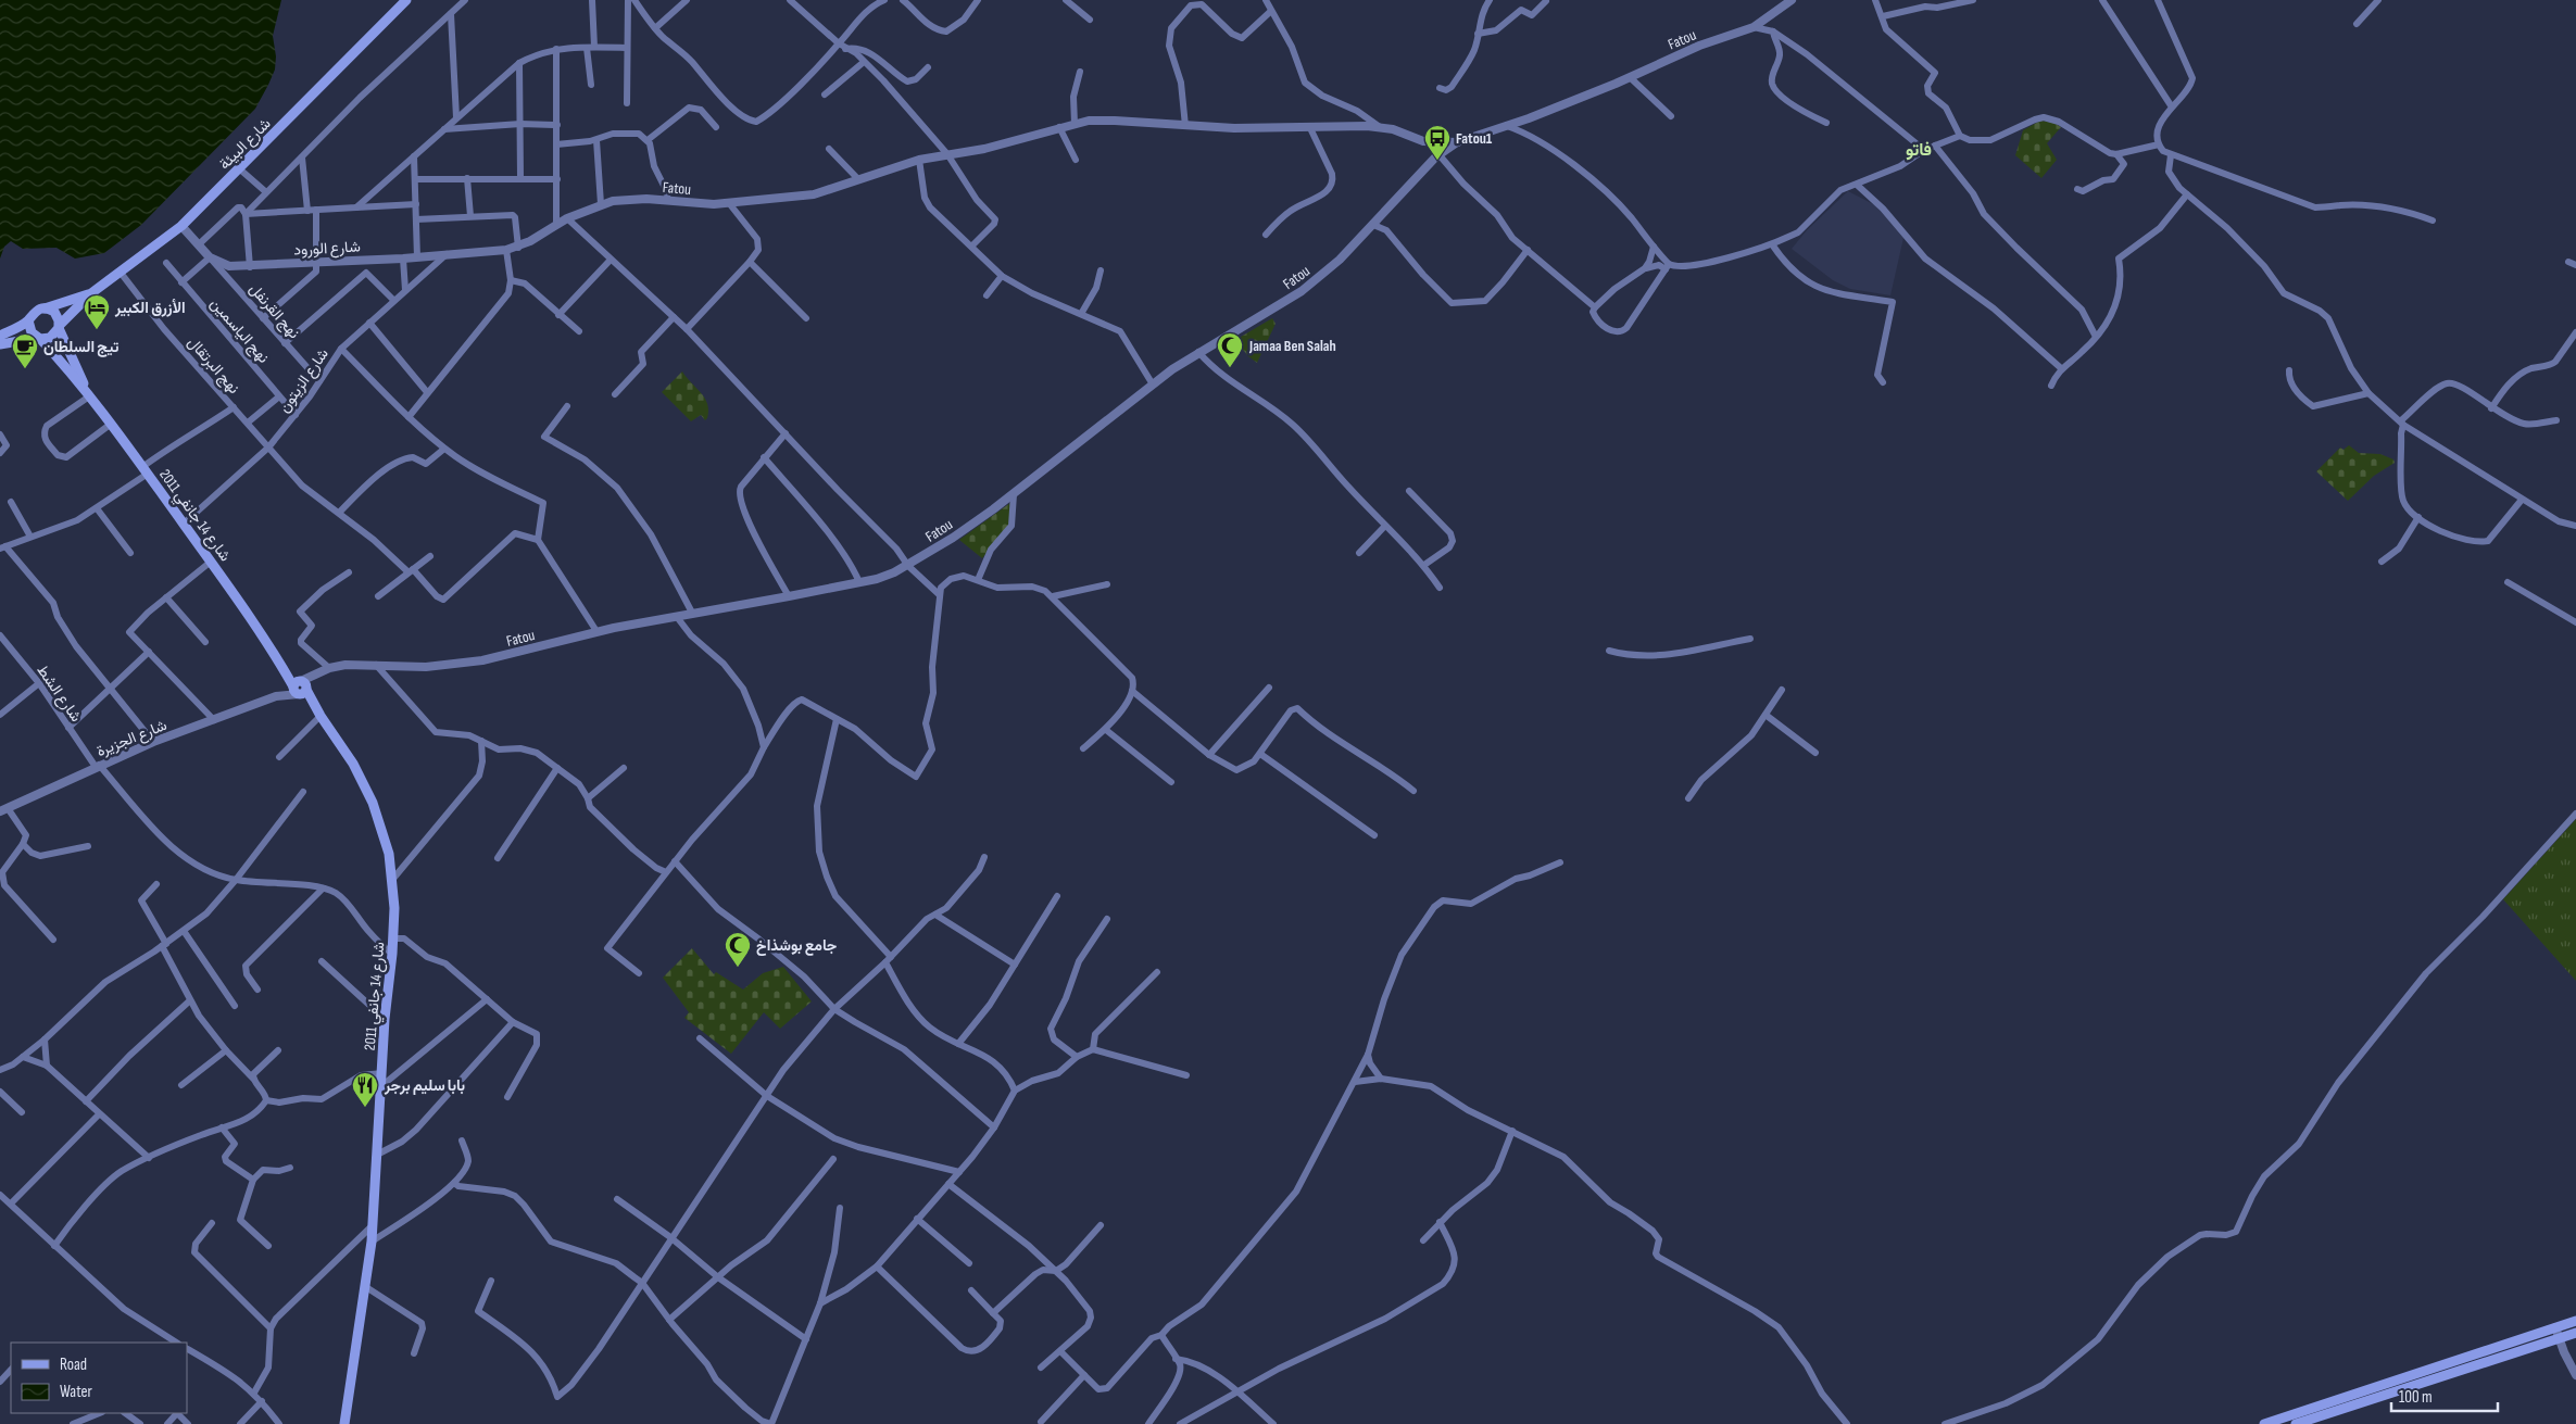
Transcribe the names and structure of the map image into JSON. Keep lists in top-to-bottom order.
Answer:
{
  "streets": {
    "main road": ["شارع البيئة", "شارع 14 جانفي 2011"],
    "street": [
      "Fatou",
      "شارع الورود",
      "نهج القرنفل",
      "نهج الياسمين",
      "نهج البرتقال",
      "شارع الزيتون",
      "شارع الشط",
      "شارع الجزيرة"
    ]
  },
  "crossings": [
    ["Fatou", "شارع الورود"],
    ["Fatou", "شارع الزيتون"],
    ["Fatou", "شارع 14 جانفي 2011"],
    ["Fatou", "شارع الجزيرة"],
    ["شارع البيئة", "نهج البرتقال"],
    ["شارع البيئة", "شارع 14 جانفي 2011"],
    ["شارع الورود", "نهج القرنفل"],
    ["شارع الورود", "شارع الزيتون"],
    ["نهج القرنفل", "شارع الزيتون"],
    ["نهج الياسمين", "شارع الزيتون"],
    ["نهج البرتقال", "شارع الزيتون"],
    ["شارع الزيتون", "شارع 14 جانفي 2011"],
    ["شارع 14 جانفي 2011", "شارع الجزيرة"],
    ["شارع الشط", "شارع الجزيرة"]
  ],
  "districts": ["فاتو"],
  "places": {
    "bus stop": ["Fatou1"],
    "hotel": ["الأزرق الكبير"],
    "mosque": ["Jamaa Ben Salah", "جامع بوشذاخ"],
    "cafe": ["تيج السلطان"],
    "restaurant": ["بابا سليم برجر"]
  },
  "legend": ["Road", "Water"],
  "scale_bar": "100 m"
}
